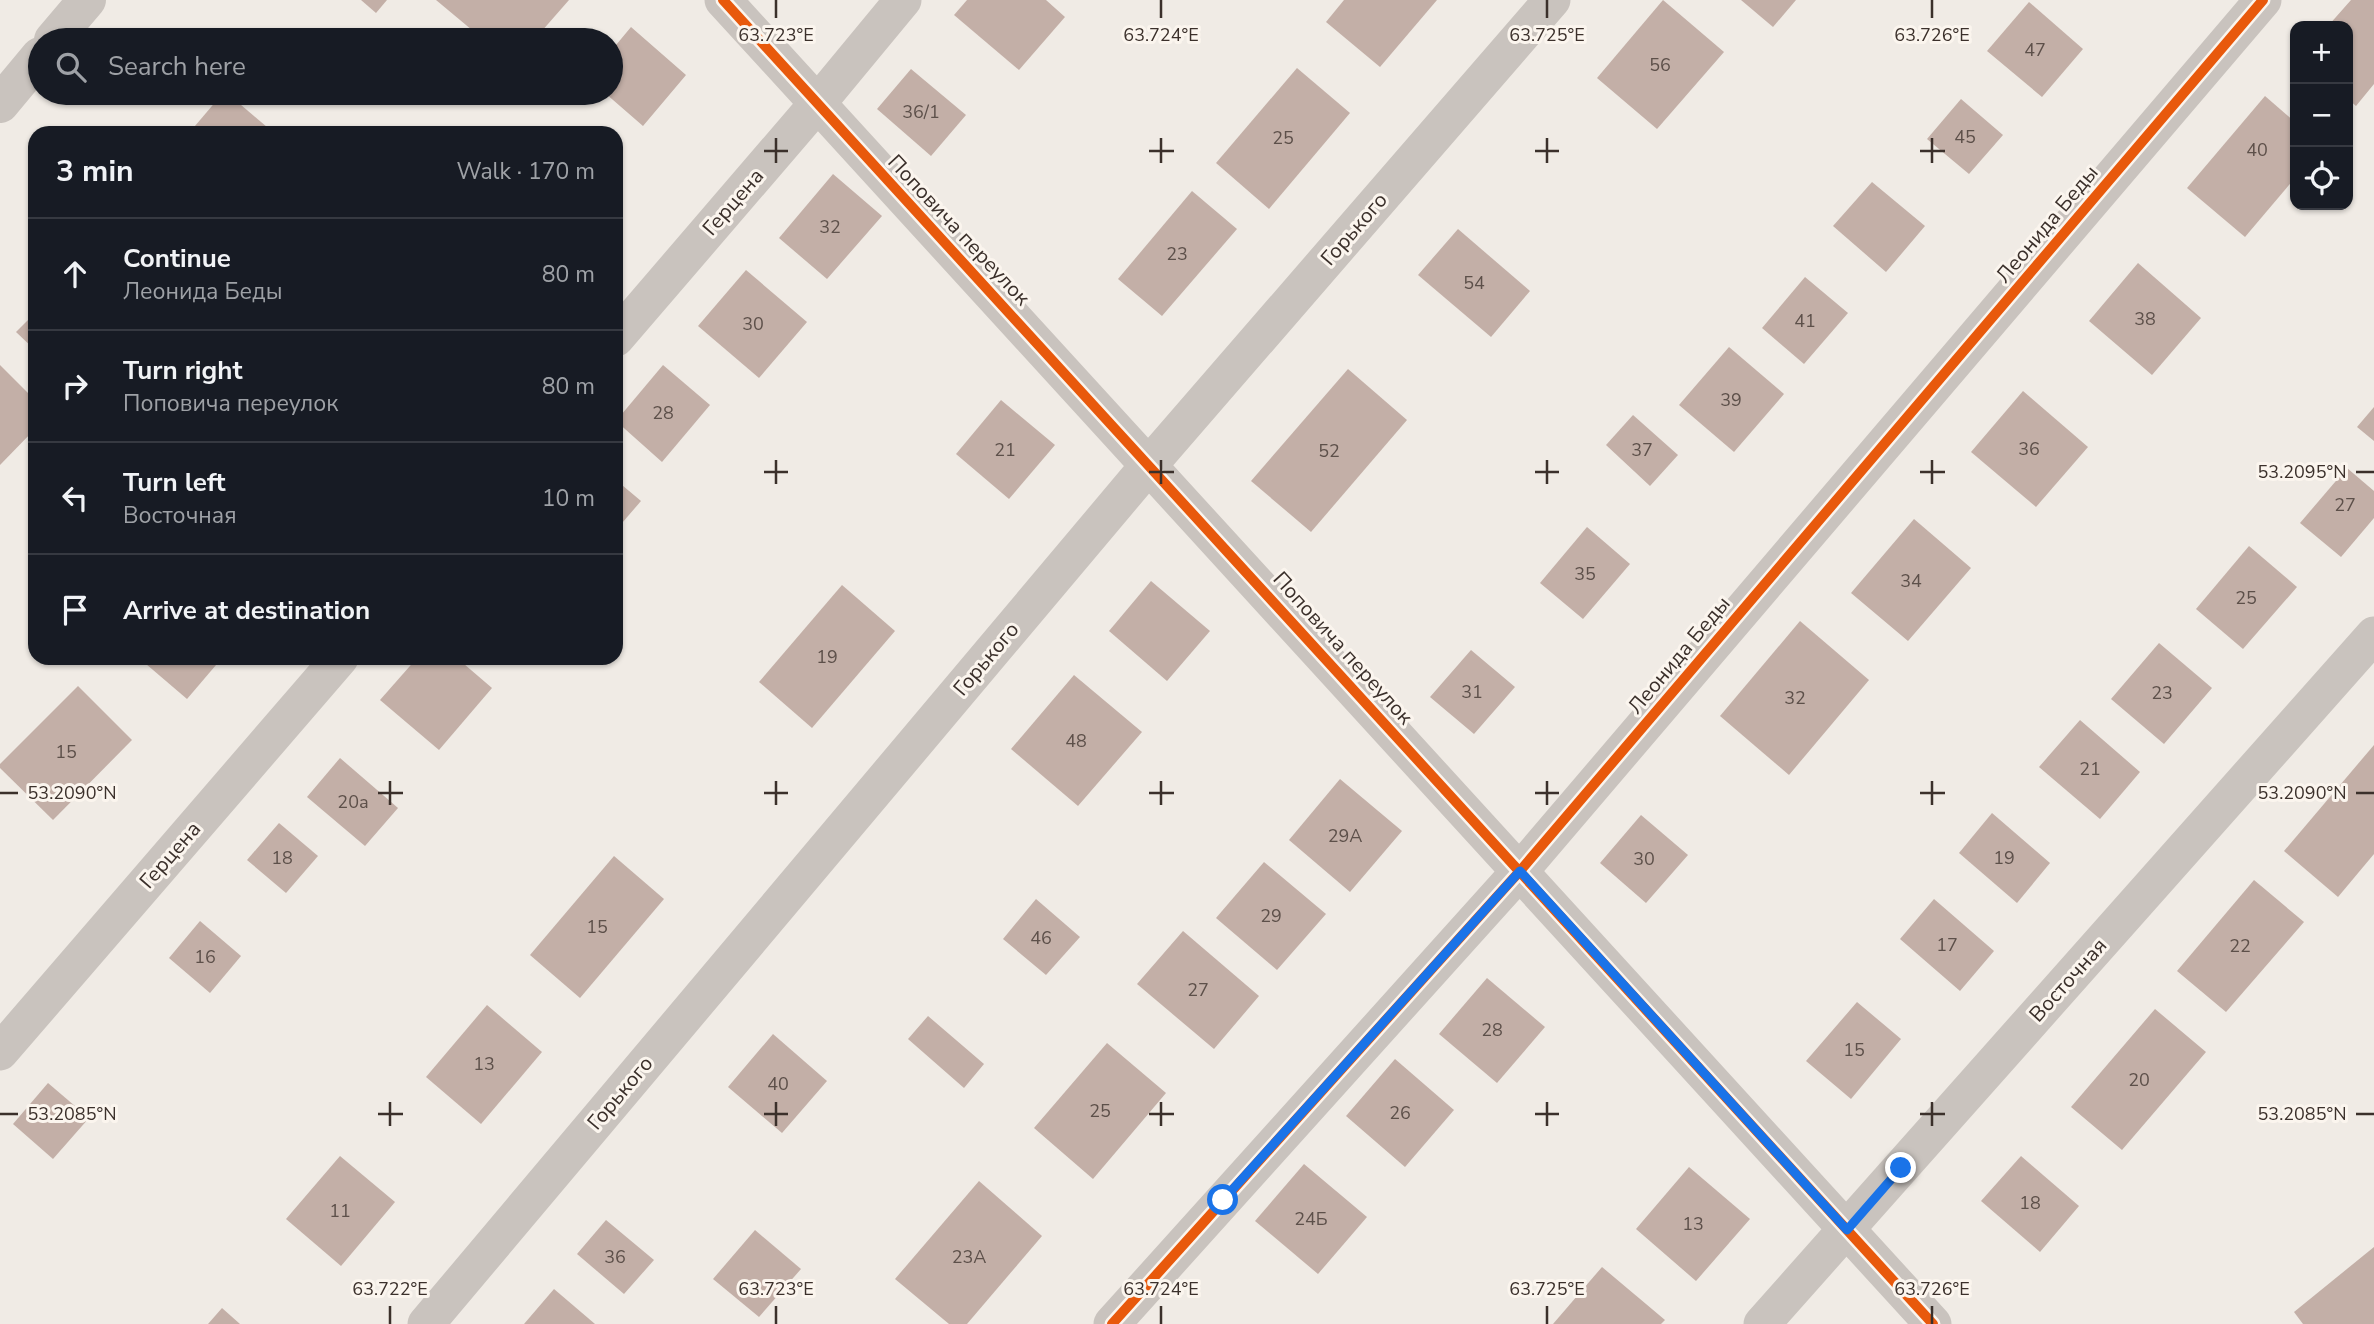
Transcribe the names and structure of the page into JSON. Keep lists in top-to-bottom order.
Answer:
{
  "streets": {
    "street": [
      "Герцена",
      "Леонида Беды",
      "Горького",
      "Поповича переулок",
      "Восточная"
    ]
  },
  "crossings": [
    ["Герцена", "Поповича переулок"],
    ["Леонида Беды", "Поповича переулок"],
    ["Горького", "Поповича переулок"],
    ["Поповича переулок", "Восточная"]
  ],
  "house_numbers": [
    "47",
    "56",
    "36/1",
    "45",
    "25",
    "40",
    "32",
    "23",
    "54",
    "38",
    "41",
    "30",
    "39",
    "28",
    "36",
    "21",
    "37",
    "52",
    "27",
    "35",
    "34",
    "25",
    "19",
    "31",
    "23",
    "32",
    "48",
    "15",
    "21",
    "20а",
    "29А",
    "18",
    "19",
    "30",
    "29",
    "15",
    "46",
    "17",
    "22",
    "16",
    "27",
    "28",
    "15",
    "13",
    "20",
    "40",
    "25",
    "26",
    "18",
    "11",
    "24Б",
    "13",
    "36",
    "23А"
  ],
  "page": {
    "map_buttons": ["+", "−"],
    "search": "Search here",
    "heading": ["3 min", "Walk · 170 m"],
    "list": [
      ["Continue", "Леонида Беды", "80 m"],
      ["Turn right", "Поповича переулок", "80 m"],
      ["Turn left", "Восточная", "10 m"],
      "Arrive at destination"
    ]
  },
  "coordinates": [
    "63.723°E",
    "63.724°E",
    "63.725°E",
    "63.726°E",
    "53.2095°N",
    "53.2090°N",
    "53.2085°N",
    "63.722°E"
  ]
}
